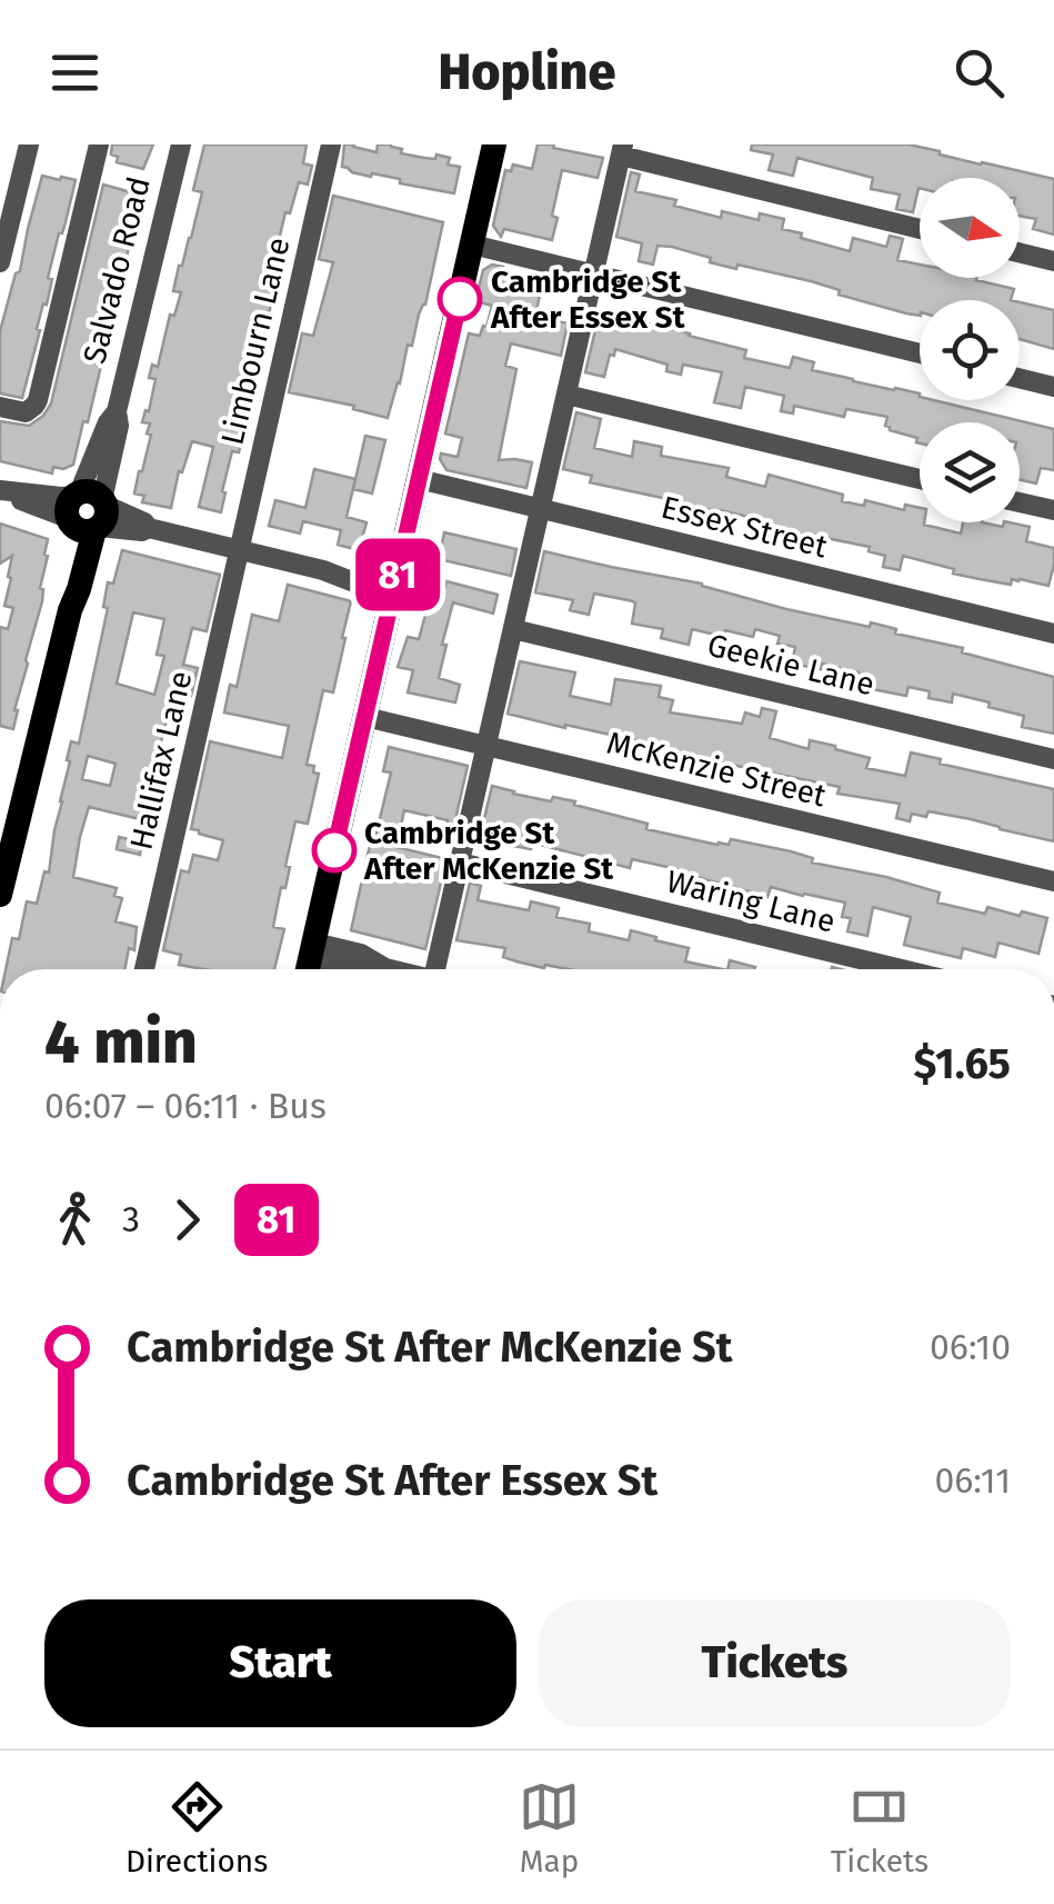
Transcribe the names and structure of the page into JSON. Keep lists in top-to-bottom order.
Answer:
{
  "streets": {
    "main road": ["Salvado Road"],
    "street": [
      "Limbourn Lane",
      "Essex Street",
      "Geekie Lane",
      "Hallifax Lane",
      "McKenzie Street",
      "Waring Lane"
    ]
  },
  "crossings": [
    ["Limbourn Lane", "Hallifax Lane"]
  ],
  "places": ["Cambridge St After Essex St", "Cambridge St After McKenzie St"],
  "lines": ["bus line 81"],
  "north": "right",
  "page": {
    "header": "Hopline",
    "on_map": "81",
    "heading": ["4 min", "06:07 – 06:11 · Bus", "$1.65"],
    "legs": ["3", "81"],
    "list": [
      {
        "name": "Cambridge St After McKenzie St",
        "value": "06:10"
      },
      {
        "name": "Cambridge St After Essex St",
        "value": "06:11"
      }
    ],
    "buttons": ["Start", "Tickets"],
    "tabs": ["Directions", "Map", "Tickets"]
  }
}
